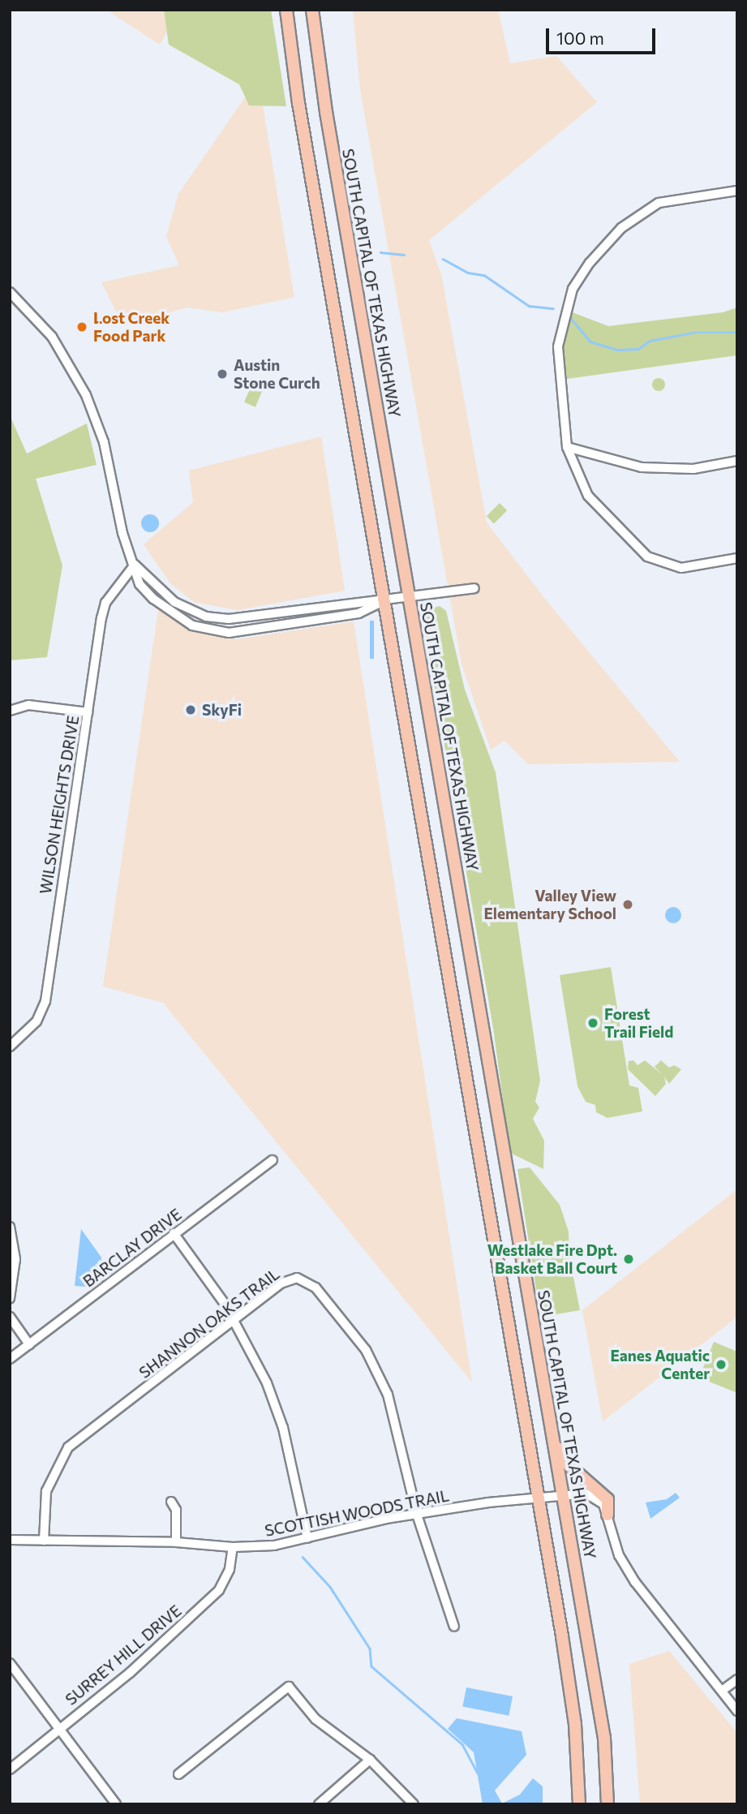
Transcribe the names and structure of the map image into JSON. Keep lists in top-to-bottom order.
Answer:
{
  "streets": {
    "highway": ["SOUTH CAPITAL OF TEXAS HIGHWAY"],
    "street": [
      "WILSON HEIGHTS DRIVE",
      "BARCLAY DRIVE",
      "SHANNON OAKS TRAIL",
      "SCOTTISH WOODS TRAIL",
      "SURREY HILL DRIVE"
    ]
  },
  "crossings": [
    ["SOUTH CAPITAL OF TEXAS HIGHWAY", "SCOTTISH WOODS TRAIL"],
    ["SHANNON OAKS TRAIL", "SCOTTISH WOODS TRAIL"],
    ["SCOTTISH WOODS TRAIL", "SURREY HILL DRIVE"]
  ],
  "places": [
    "Lost Creek Food Park",
    "Austin Stone Curch",
    "SkyFi",
    "Valley View Elementary School",
    "Forest Trail Field",
    "Westlake Fire Dpt. Basket Ball Court",
    "Eanes Aquatic Center"
  ],
  "scale_bar": "100 m"
}
